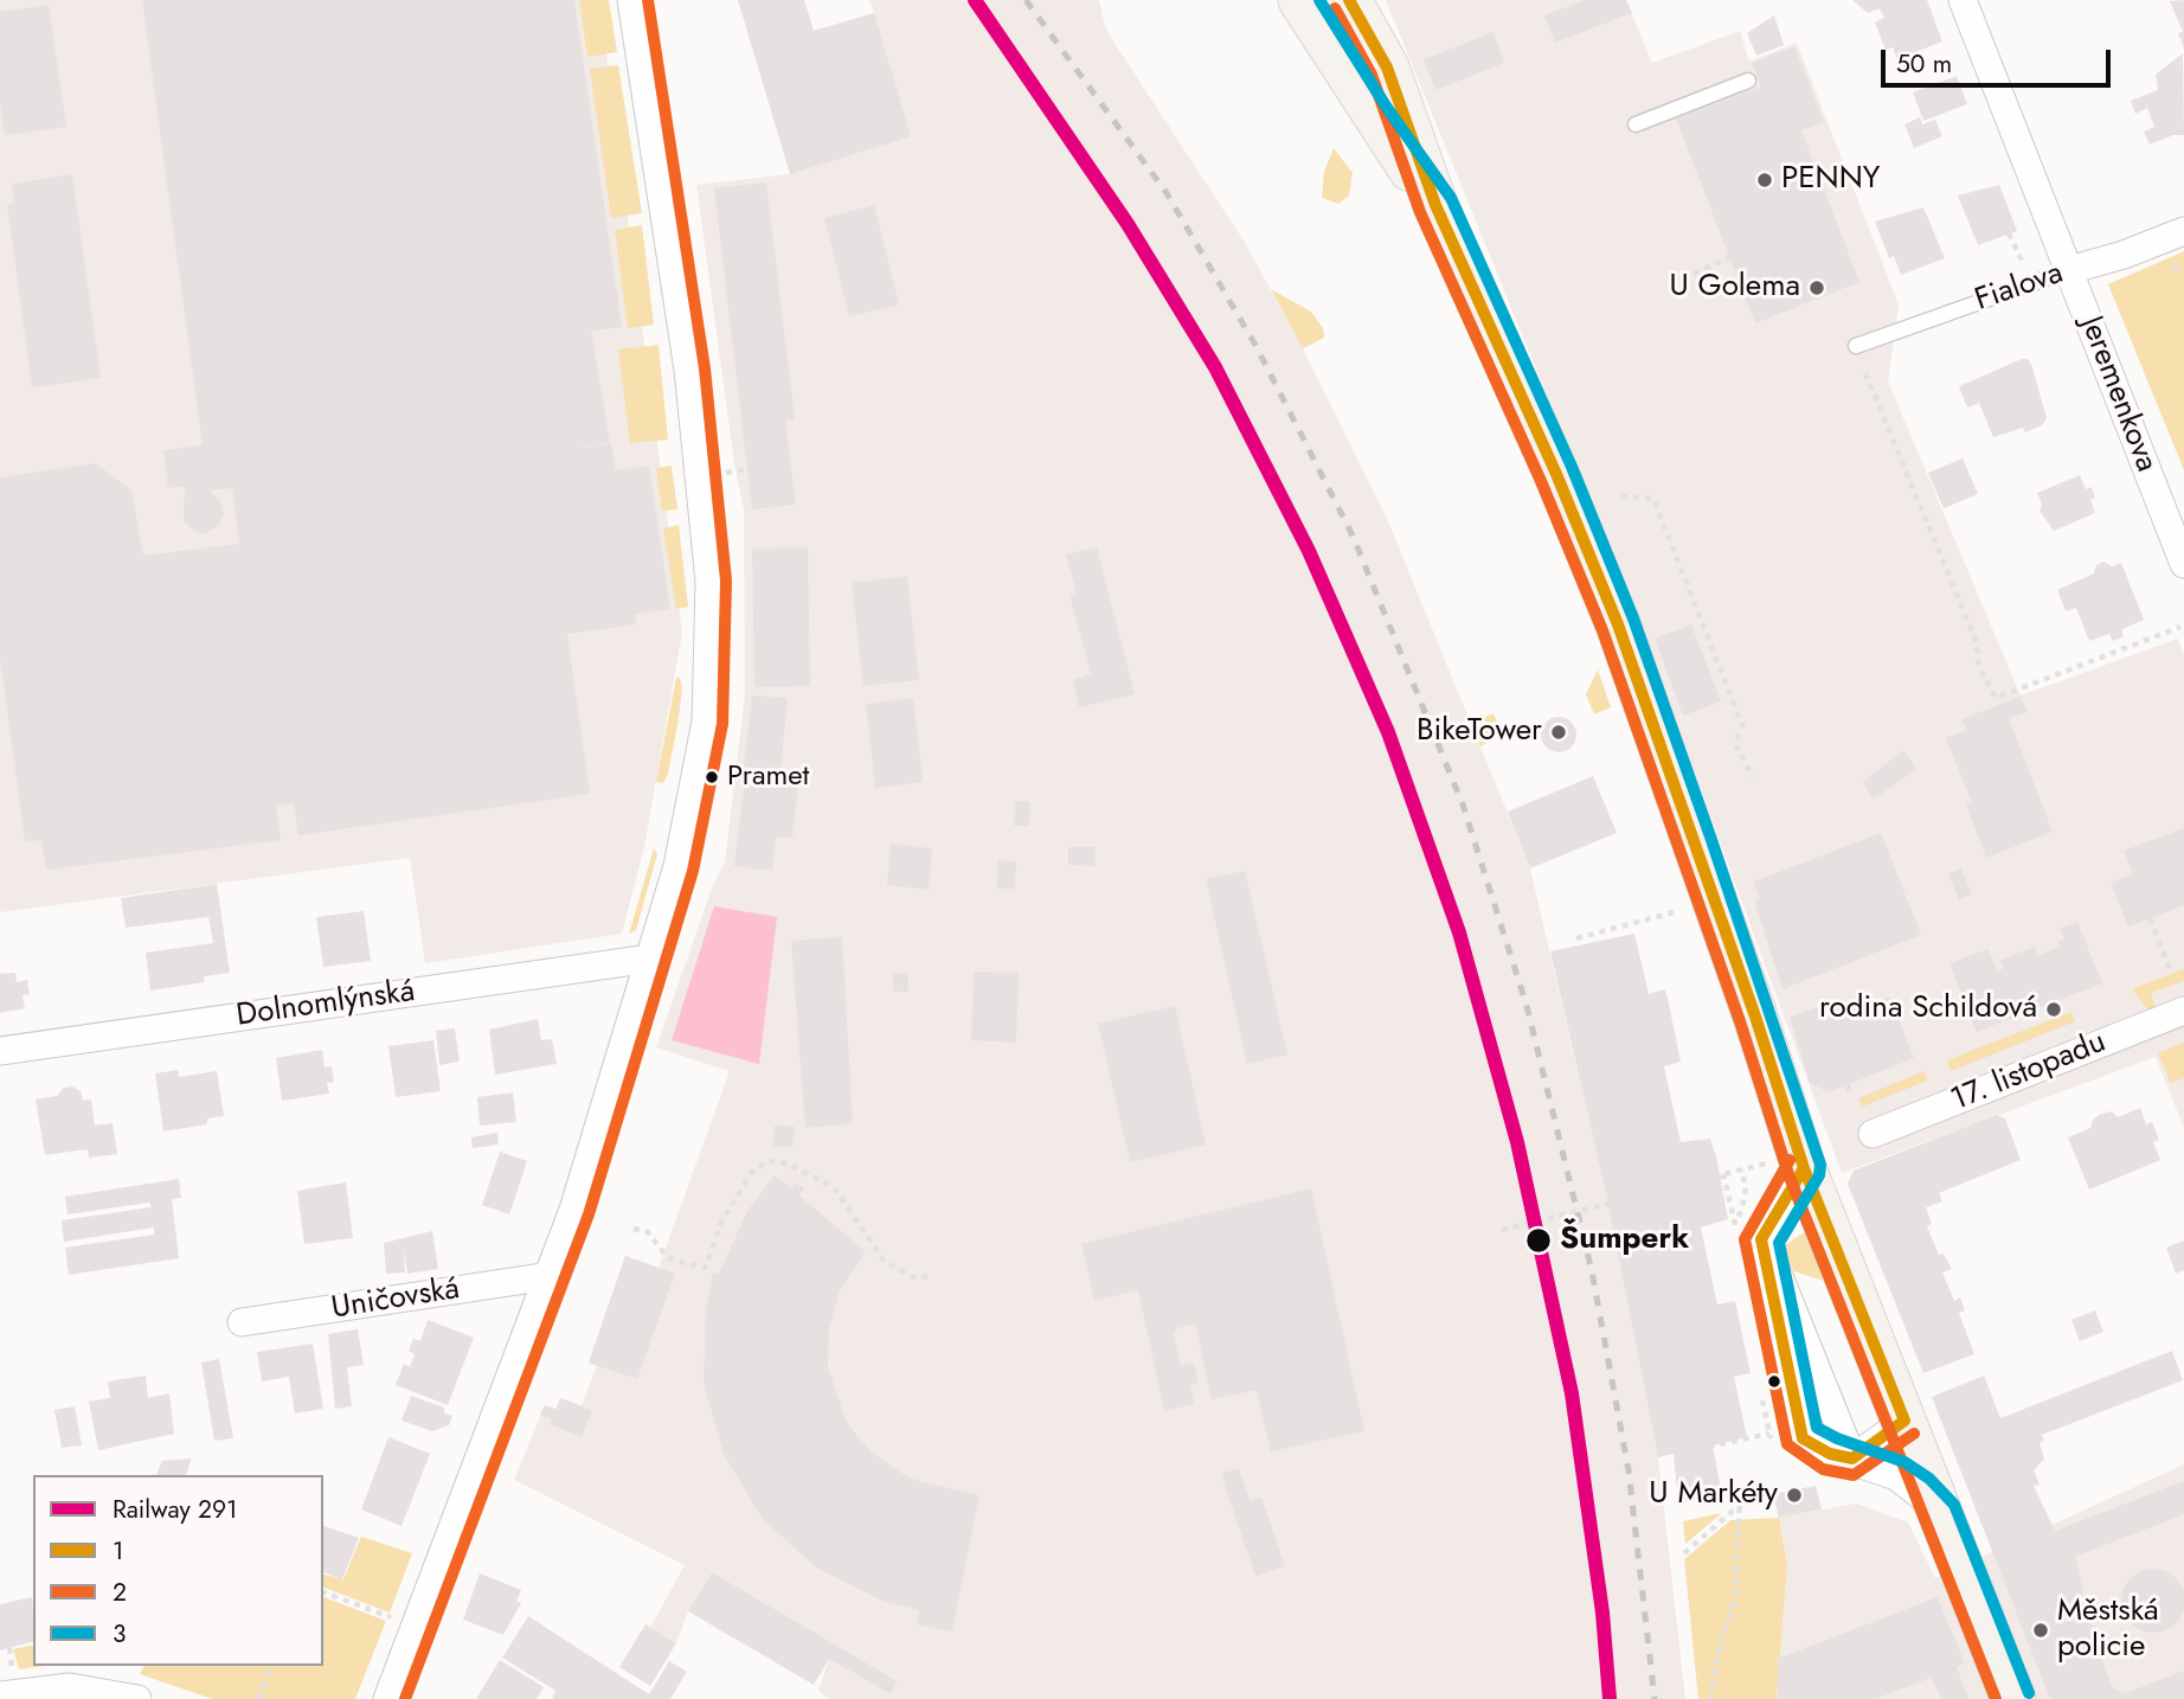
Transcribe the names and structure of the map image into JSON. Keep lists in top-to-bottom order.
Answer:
{
  "streets": {
    "street": [
      "Fialova",
      "Jeremenkova",
      "Dolnomlýnská",
      "17. listopadu",
      "Uničovská"
    ]
  },
  "crossings": [
    ["Fialova", "Jeremenkova"]
  ],
  "places": [
    "PENNY",
    "U Golema",
    "BikeTower",
    "Pramet",
    "rodina Schildová",
    "Šumperk",
    "U Markéty",
    "Městská policie"
  ],
  "lines": [
    "rail line 291",
    "transit line 1",
    "transit line 2",
    "transit line 3"
  ],
  "legend": [
    "Railway 291",
    "1",
    "2",
    "3"
  ],
  "scale_bar": "50 m"
}
